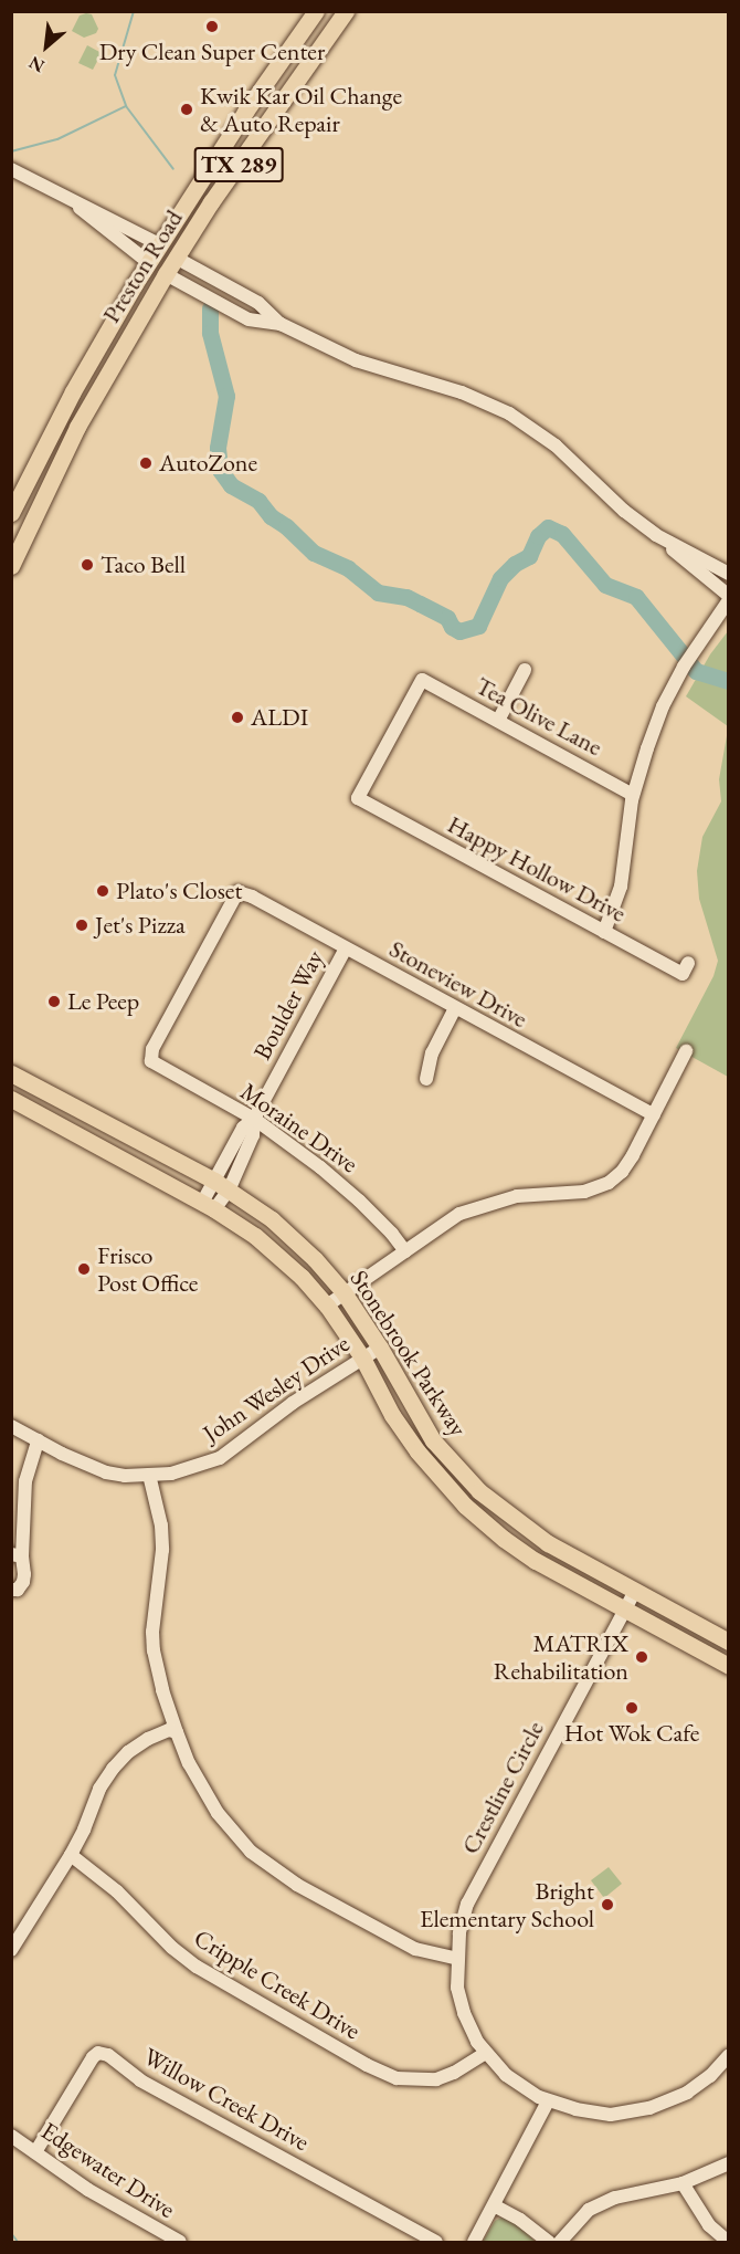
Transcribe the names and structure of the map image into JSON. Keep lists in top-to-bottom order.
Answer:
{
  "streets": {
    "main road": ["TX 289", "Preston Road", "Stonebrook Parkway"],
    "street": [
      "Tea Olive Lane",
      "Happy Hollow Drive",
      "Stoneview Drive",
      "Boulder Way",
      "Moraine Drive",
      "John Wesley Drive",
      "Crestline Circle",
      "Cripple Creek Drive",
      "Willow Creek Drive",
      "Edgewater Drive"
    ]
  },
  "crossings": [
    ["Tea Olive Lane", "Happy Hollow Drive"],
    ["Stoneview Drive", "Boulder Way"],
    ["Stoneview Drive", "Moraine Drive"],
    ["Boulder Way", "Moraine Drive"],
    ["Boulder Way", "Stonebrook Parkway"],
    ["Stonebrook Parkway", "John Wesley Drive"],
    ["Stonebrook Parkway", "Crestline Circle"],
    ["Crestline Circle", "Cripple Creek Drive"],
    ["Willow Creek Drive", "Edgewater Drive"]
  ],
  "places": [
    "Dry Clean Super Center",
    "Kwik Kar Oil Change & Auto Repair",
    "AutoZone",
    "Taco Bell",
    "ALDI",
    "Plato's Closet",
    "Jet's Pizza",
    "Le Peep",
    "Frisco Post Office",
    "MATRIX Rehabilitation",
    "Hot Wok Cafe",
    "Bright Elementary School"
  ],
  "north": "bottom left"
}
